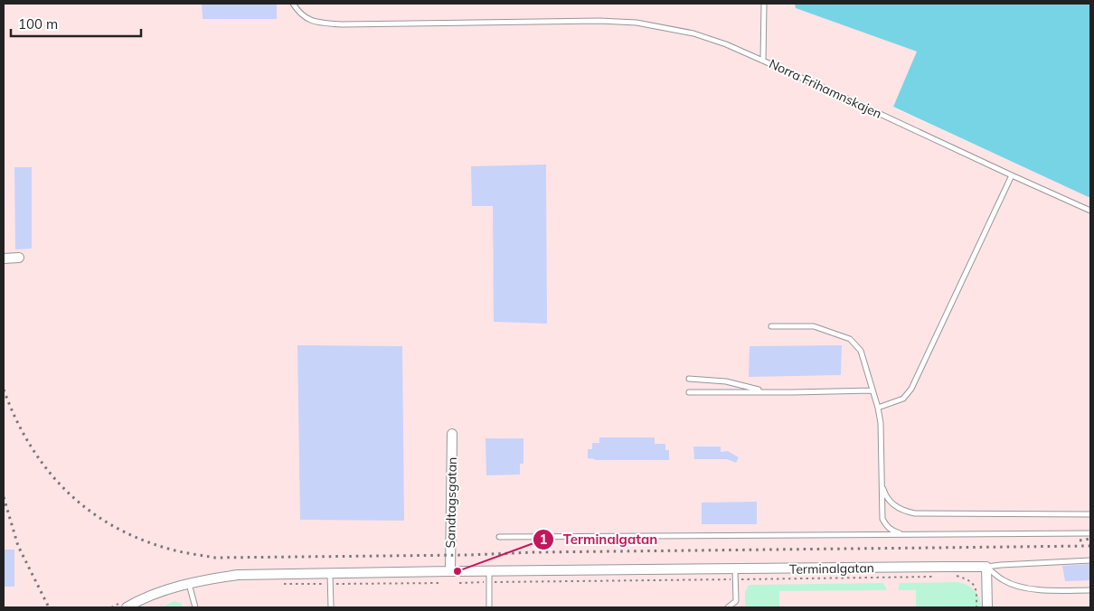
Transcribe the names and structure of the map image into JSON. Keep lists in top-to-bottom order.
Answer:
{
  "streets": {
    "street": ["Sandtagsgatan", "Terminalgatan"],
    "lane": ["Norra Frihamnskajen"]
  },
  "crossings": [
    ["Sandtagsgatan", "Terminalgatan"]
  ],
  "places": ["Terminalgatan"],
  "scale_bar": "100 m"
}
